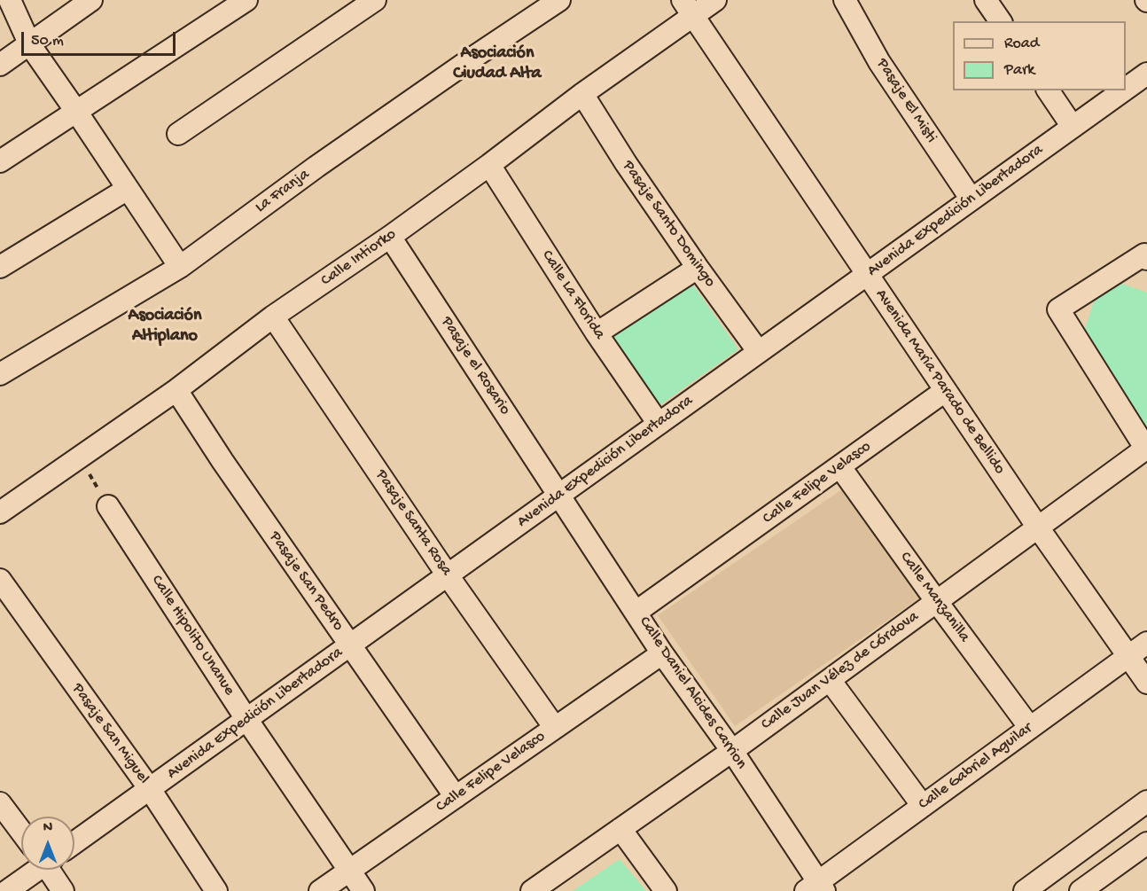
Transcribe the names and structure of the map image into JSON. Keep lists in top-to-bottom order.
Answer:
{
  "streets": {
    "street": [
      "Pasaje El Misti",
      "La Franja",
      "Avenida Expedición Libertadora",
      "Pasaje Santo Domingo",
      "Calle Intiorko",
      "Calle La Florida",
      "Pasaje el Rosario",
      "Avenida Maria Parado de Bellido",
      "Calle Felipe Velasco",
      "Pasaje Santa Rosa",
      "Pasaje San Pedro",
      "Calle Manzanilla",
      "Calle Hipolito Unanue",
      "Calle Juan Vélez de Córdova",
      "Calle Daniel Alcides Carrion",
      "Pasaje San Miguel",
      "Calle Gabriel Aguilar"
    ]
  },
  "crossings": [
    ["Pasaje El Misti", "Avenida Expedición Libertadora"],
    ["Avenida Expedición Libertadora", "Pasaje Santo Domingo"],
    ["Avenida Expedición Libertadora", "Calle La Florida"],
    ["Avenida Expedición Libertadora", "Pasaje el Rosario"],
    ["Avenida Expedición Libertadora", "Avenida Maria Parado de Bellido"],
    ["Avenida Expedición Libertadora", "Pasaje Santa Rosa"],
    ["Avenida Expedición Libertadora", "Pasaje San Pedro"],
    ["Avenida Expedición Libertadora", "Calle Hipolito Unanue"],
    ["Avenida Expedición Libertadora", "Calle Daniel Alcides Carrion"],
    ["Avenida Expedición Libertadora", "Pasaje San Miguel"],
    ["Pasaje Santo Domingo", "Calle Intiorko"],
    ["Calle Intiorko", "Calle La Florida"],
    ["Calle Intiorko", "Pasaje el Rosario"],
    ["Calle Intiorko", "Avenida Maria Parado de Bellido"],
    ["Calle Intiorko", "Pasaje Santa Rosa"],
    ["Calle Intiorko", "Pasaje San Pedro"],
    ["Pasaje el Rosario", "Calle Daniel Alcides Carrion"],
    ["Avenida Maria Parado de Bellido", "Calle Felipe Velasco"],
    ["Avenida Maria Parado de Bellido", "Calle Juan Vélez de Córdova"],
    ["Avenida Maria Parado de Bellido", "Calle Gabriel Aguilar"],
    ["Calle Felipe Velasco", "Pasaje Santa Rosa"],
    ["Calle Felipe Velasco", "Pasaje San Pedro"],
    ["Calle Felipe Velasco", "Calle Manzanilla"],
    ["Calle Felipe Velasco", "Calle Hipolito Unanue"],
    ["Calle Felipe Velasco", "Calle Daniel Alcides Carrion"],
    ["Calle Manzanilla", "Calle Juan Vélez de Córdova"],
    ["Calle Manzanilla", "Calle Gabriel Aguilar"],
    ["Calle Juan Vélez de Córdova", "Calle Daniel Alcides Carrion"],
    ["Calle Daniel Alcides Carrion", "Calle Gabriel Aguilar"]
  ],
  "districts": ["Asociación Ciudad Alta", "Asociación Altiplano"],
  "legend": ["Road", "Park"],
  "scale_bar": "50 m",
  "north": "top"
}
